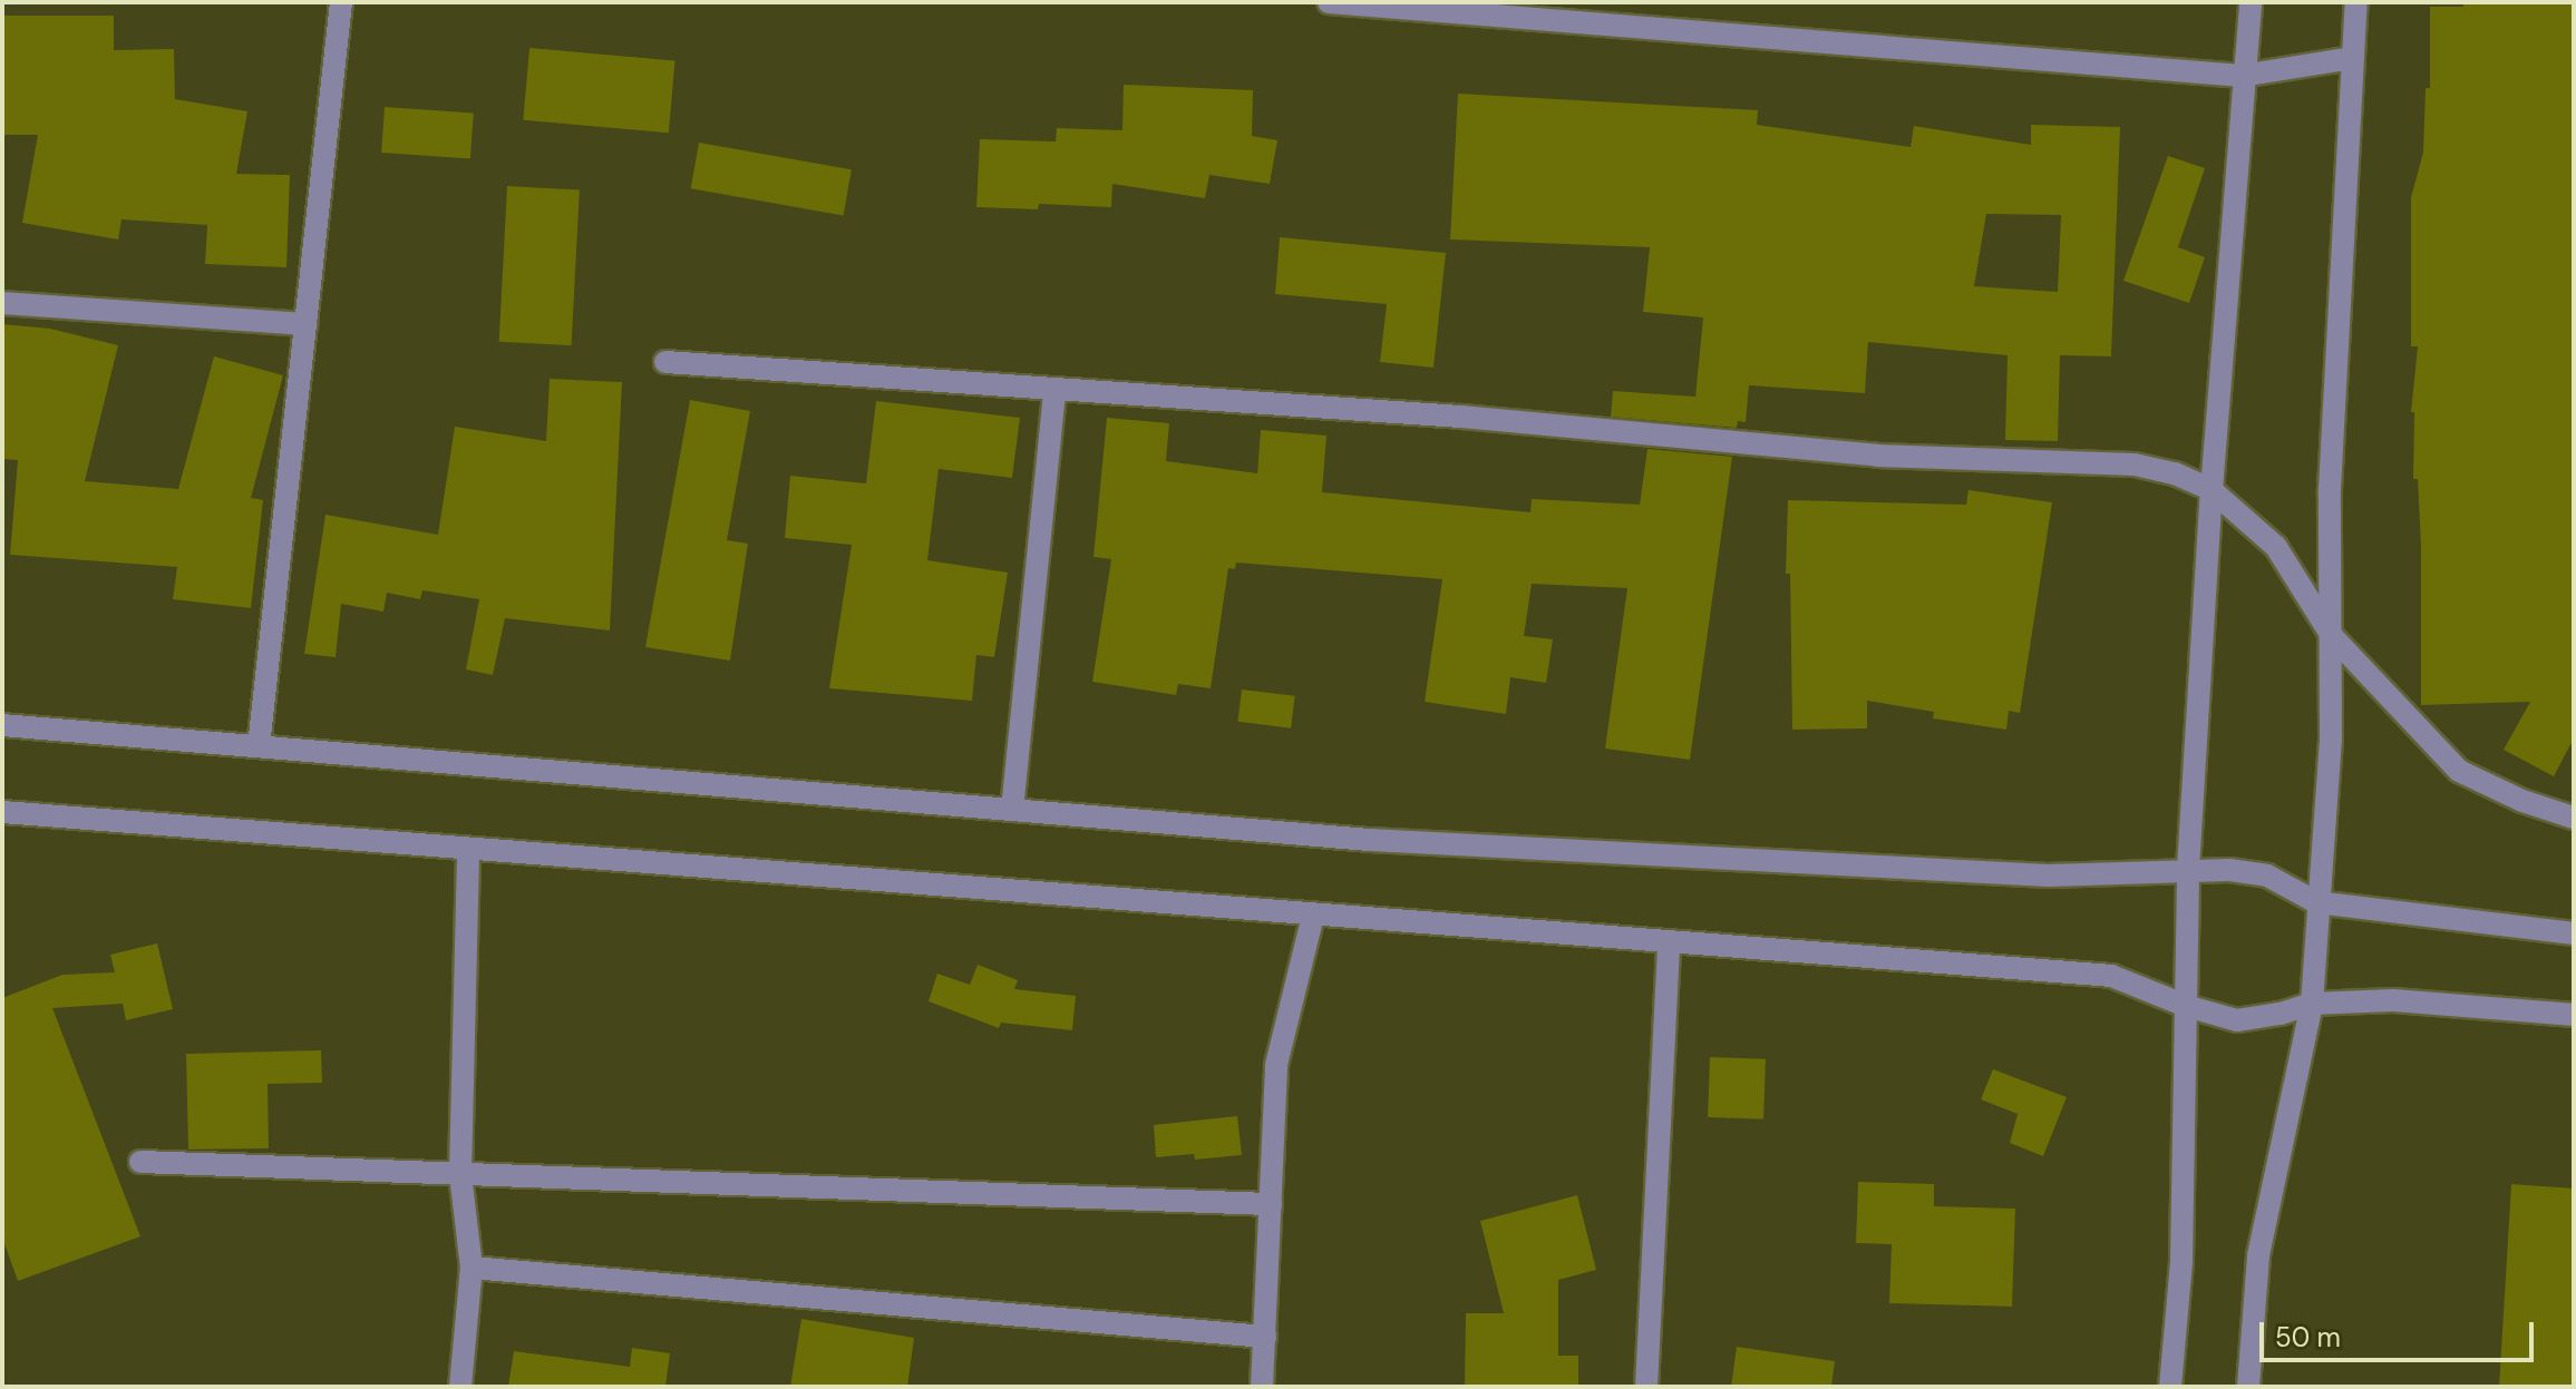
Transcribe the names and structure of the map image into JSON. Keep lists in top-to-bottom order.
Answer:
{
  "scale_bar": "50 m"
}
